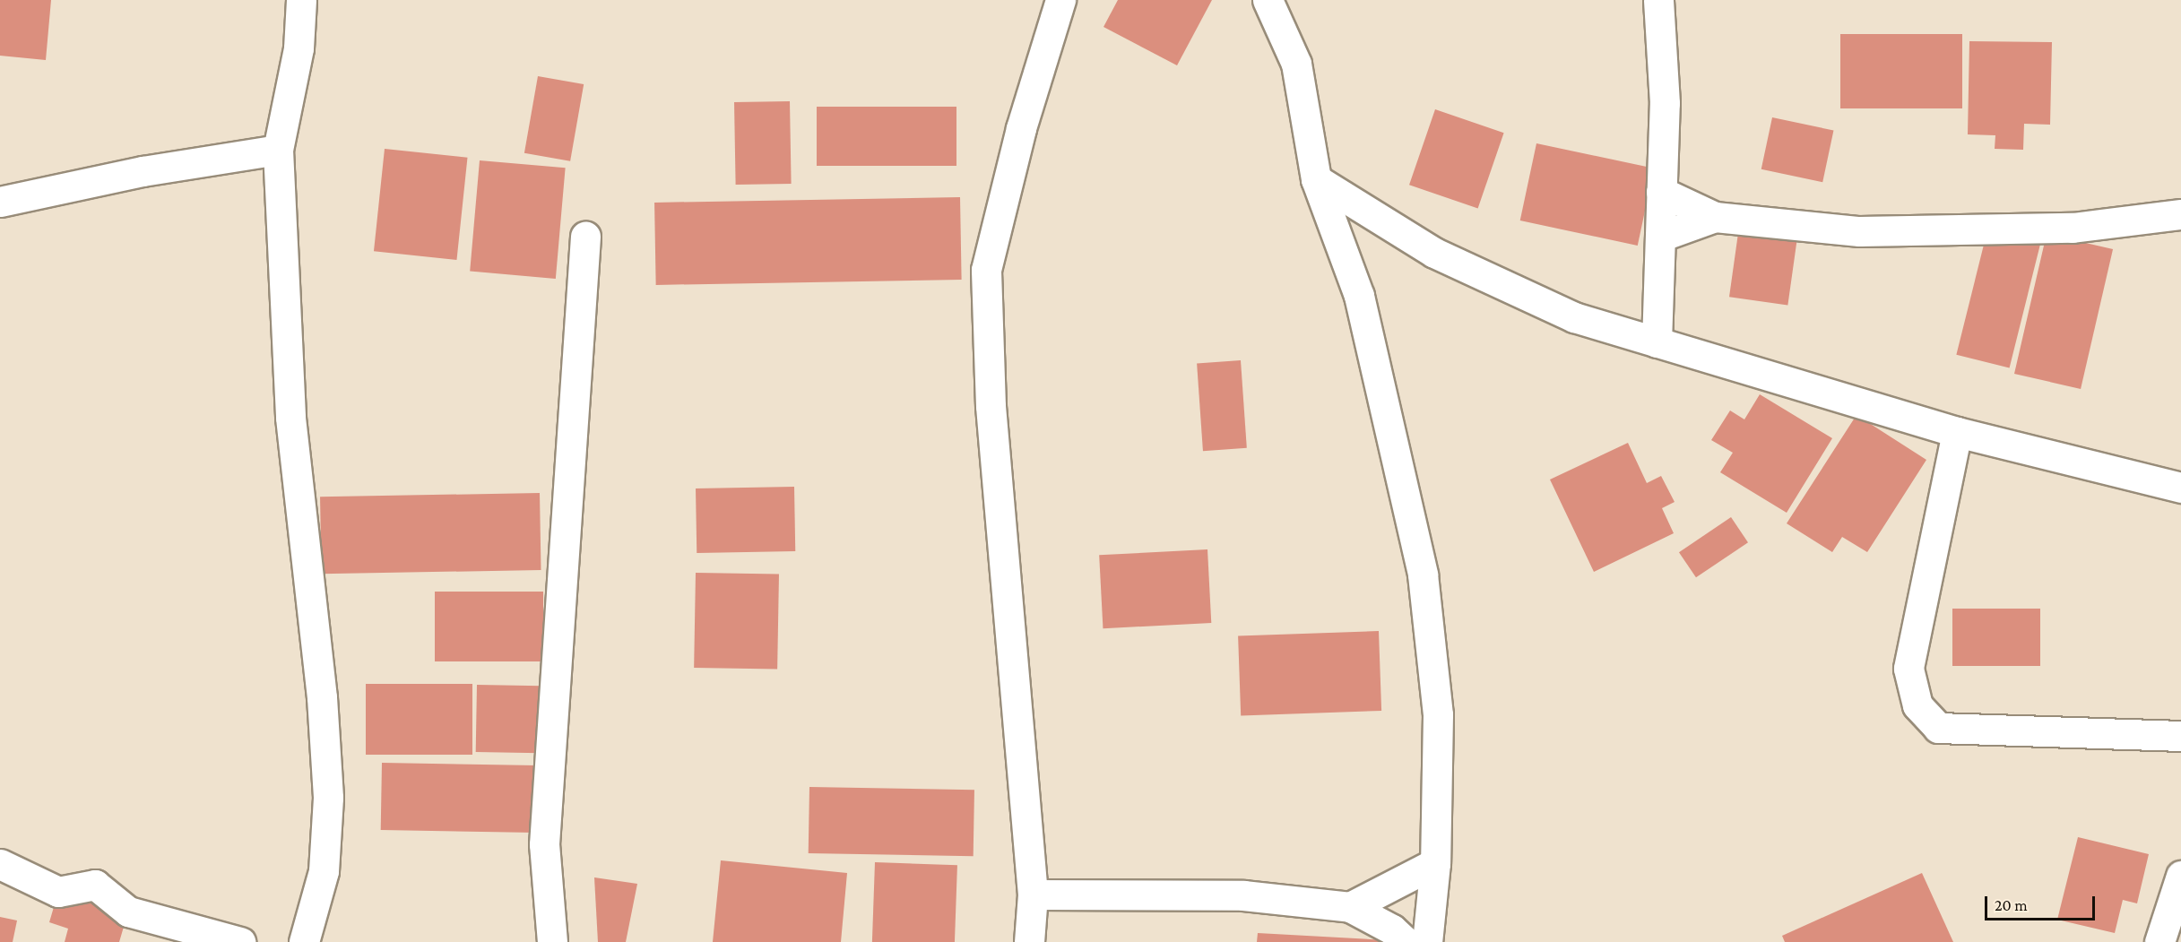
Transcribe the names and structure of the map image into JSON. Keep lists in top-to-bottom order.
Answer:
{
  "scale_bar": "20 m"
}
